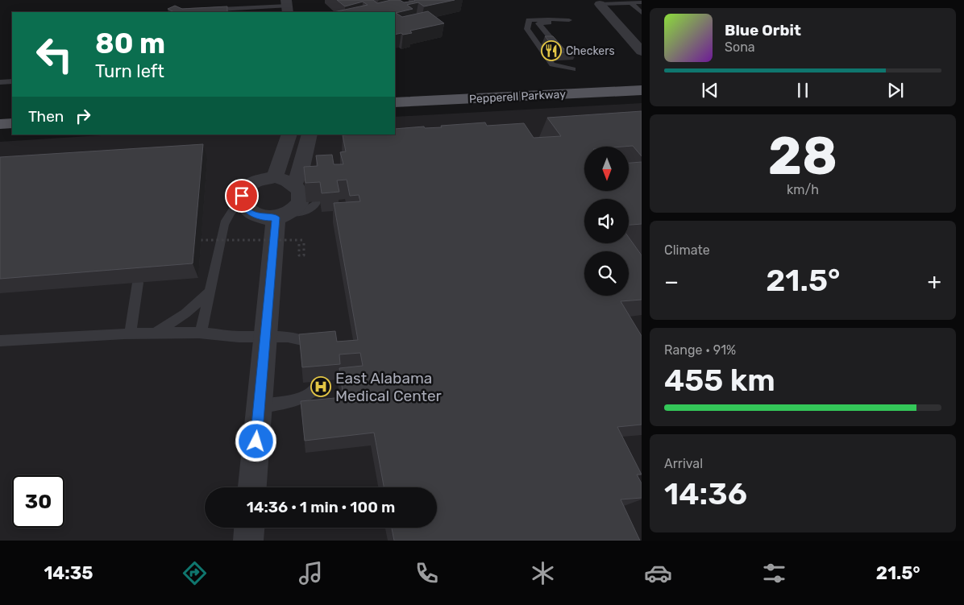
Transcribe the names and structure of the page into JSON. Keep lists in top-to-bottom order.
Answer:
{
  "streets": {
    "main road": ["Pepperell Parkway"]
  },
  "places": {
    "restaurant": ["Checkers"],
    "hospital": ["East Alabama Medical Center"]
  },
  "north": "bottom",
  "page": {
    "turn": ["80 m", "Turn left"],
    "song": ["Blue Orbit", "Sona"],
    "then": "Then",
    "tile": [
      ["28", "km/h"],
      "Climate",
      ["Range · 91%", "455 km"],
      ["Arrival", "14:36"]
    ],
    "heat": ["−", "21.5°", "+"],
    "limit": "30",
    "trip": "14:36 · 1 min · 100 m",
    "tabs": ["14:35", "21.5°"]
  }
}
